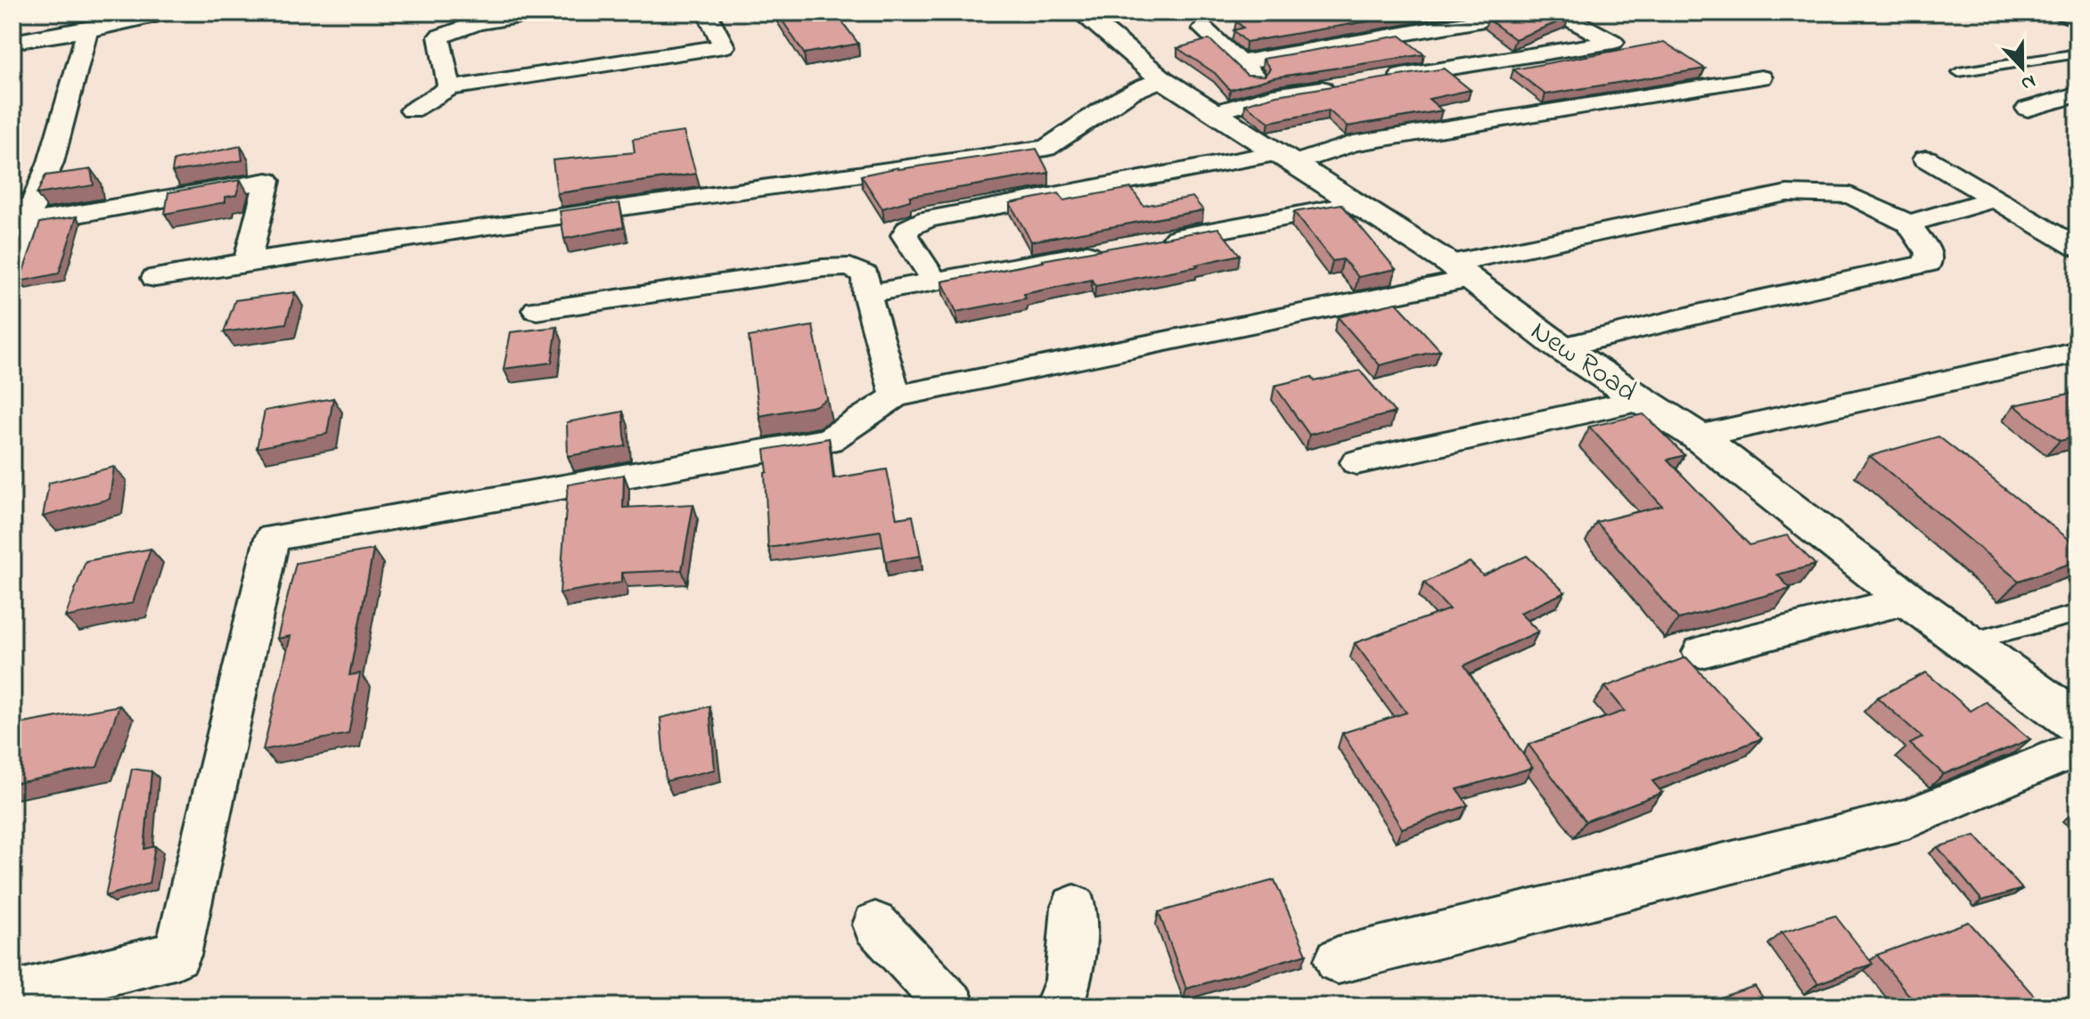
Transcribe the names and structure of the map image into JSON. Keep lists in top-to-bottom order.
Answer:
{
  "streets": {
    "street": ["New Road"]
  },
  "north": "bottom"
}
